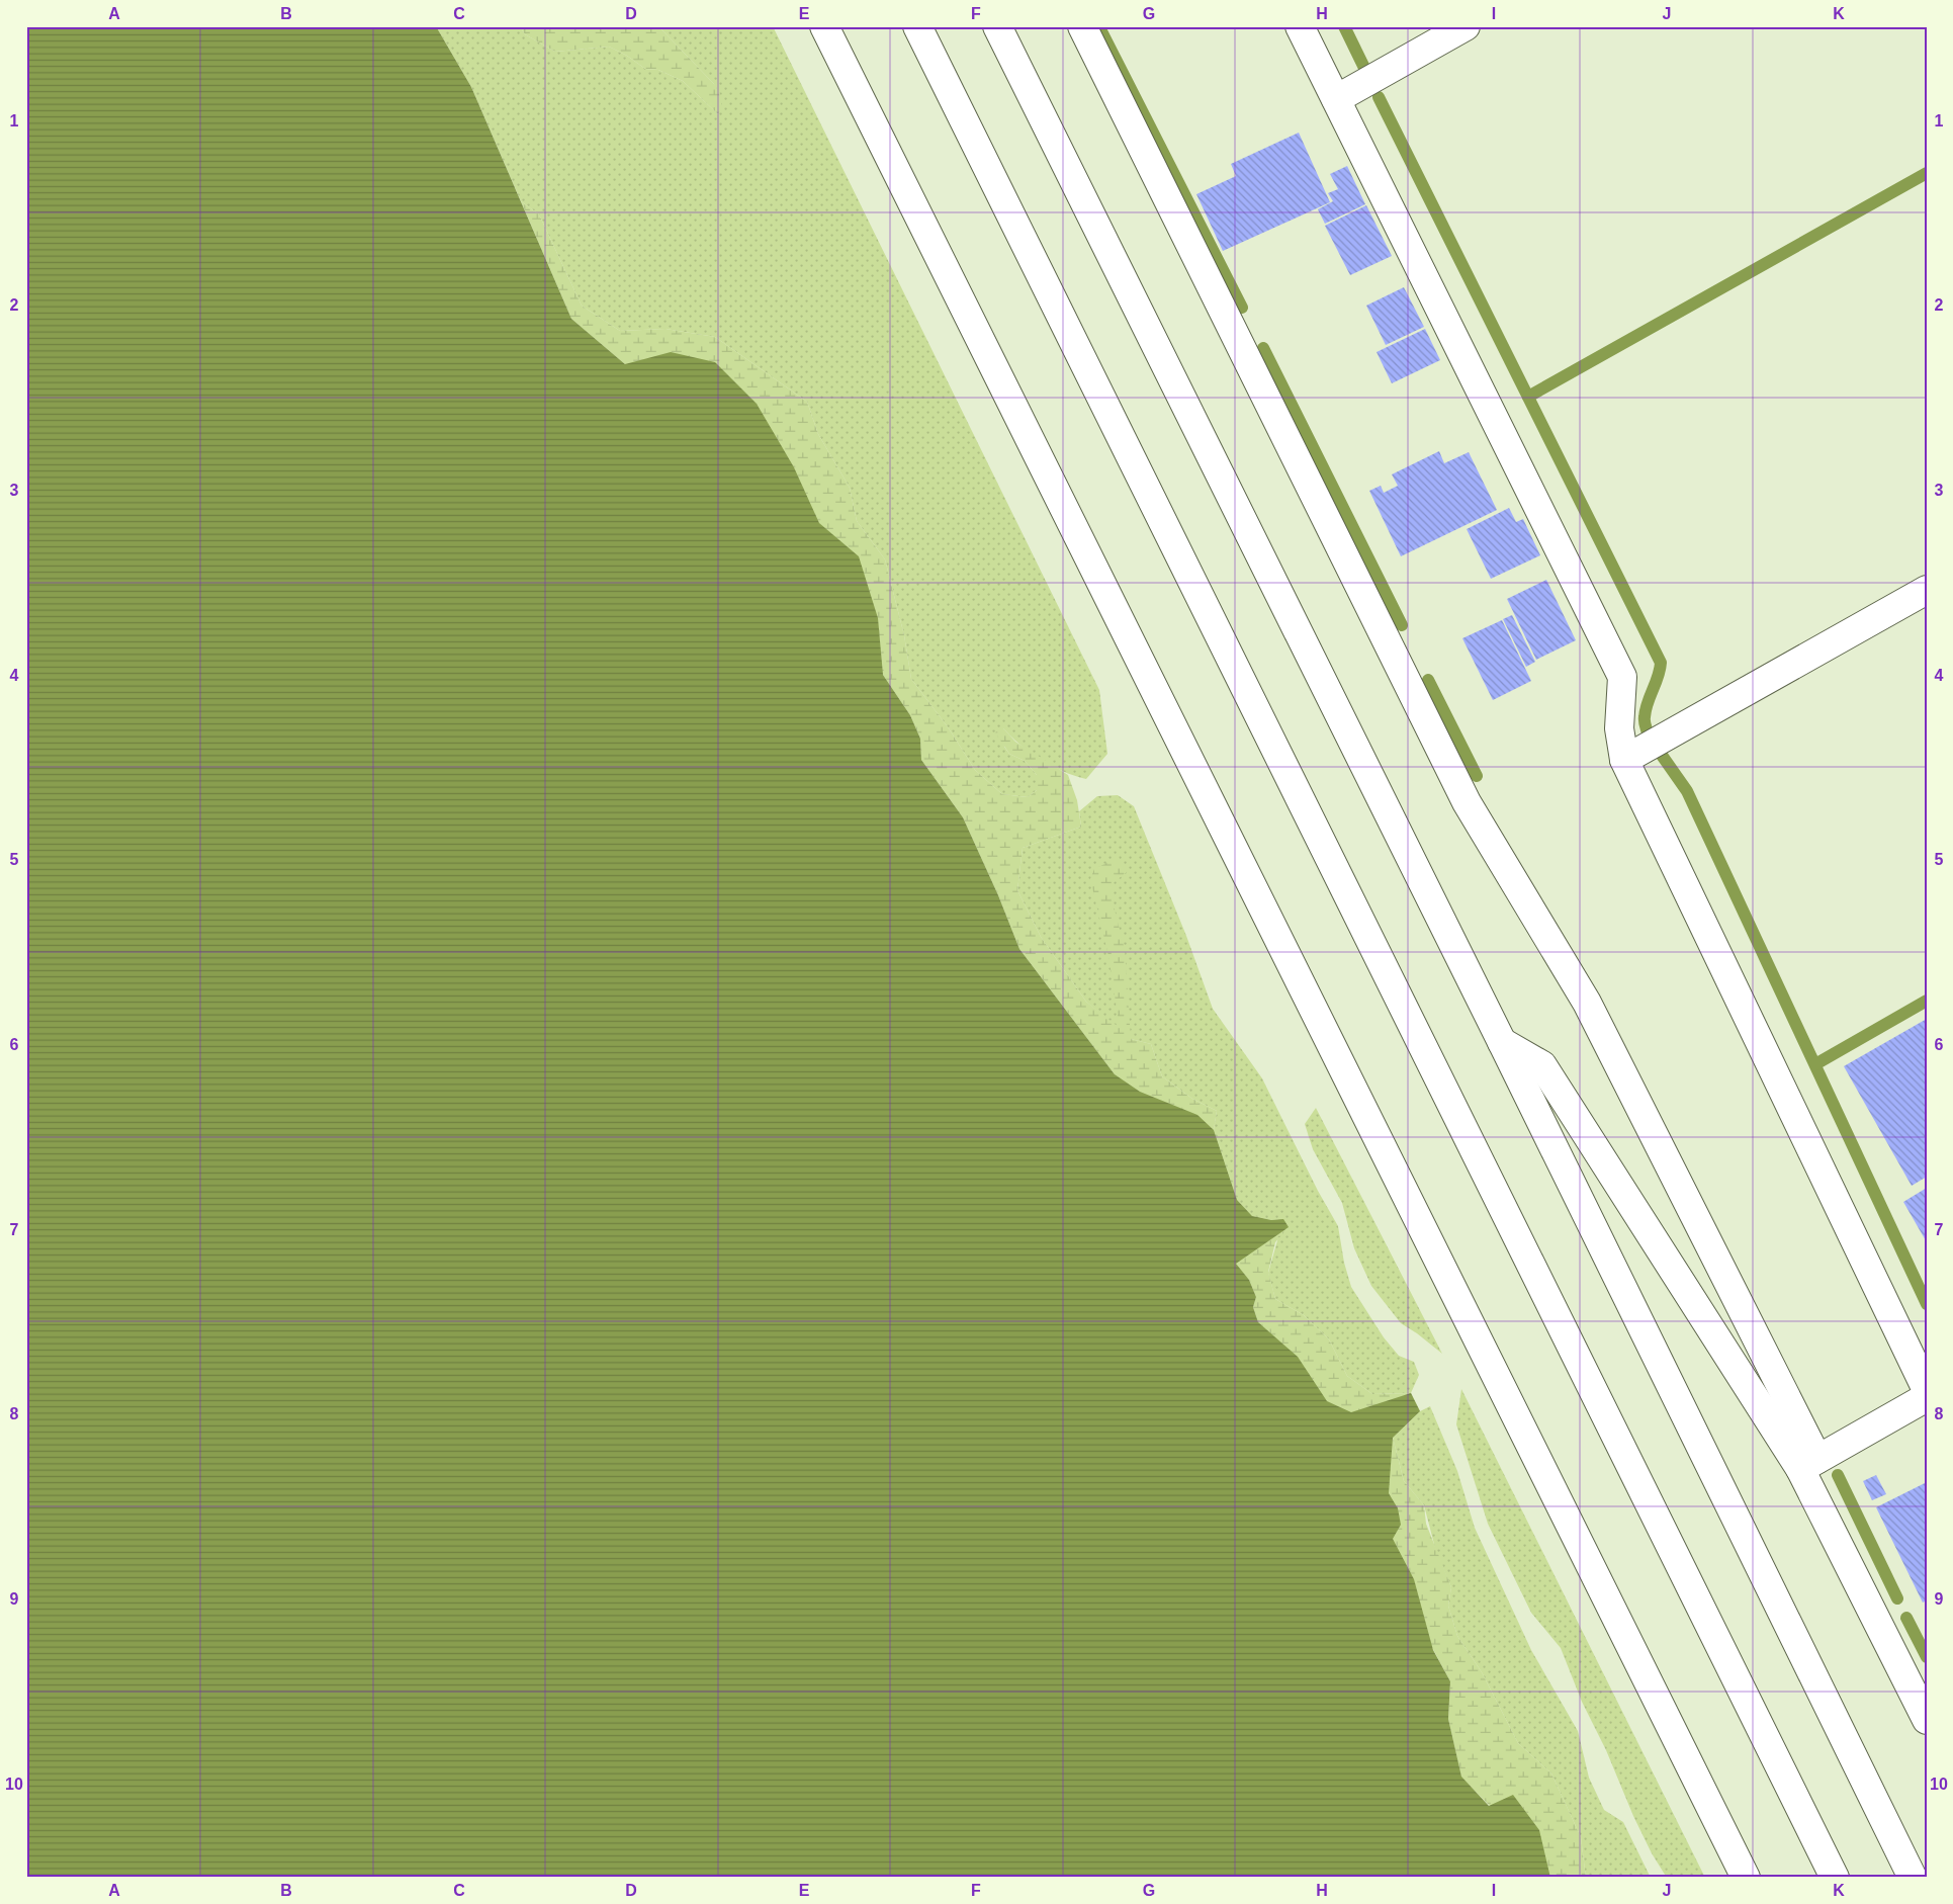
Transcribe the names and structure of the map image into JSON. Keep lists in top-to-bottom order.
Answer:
{
  "grid": {
    "columns": [
      "A",
      "B",
      "C",
      "D",
      "E",
      "F",
      "G",
      "H",
      "I",
      "J",
      "K"
    ],
    "rows": [
      "1",
      "2",
      "3",
      "4",
      "5",
      "6",
      "7",
      "8",
      "9",
      "10"
    ]
  }
}
